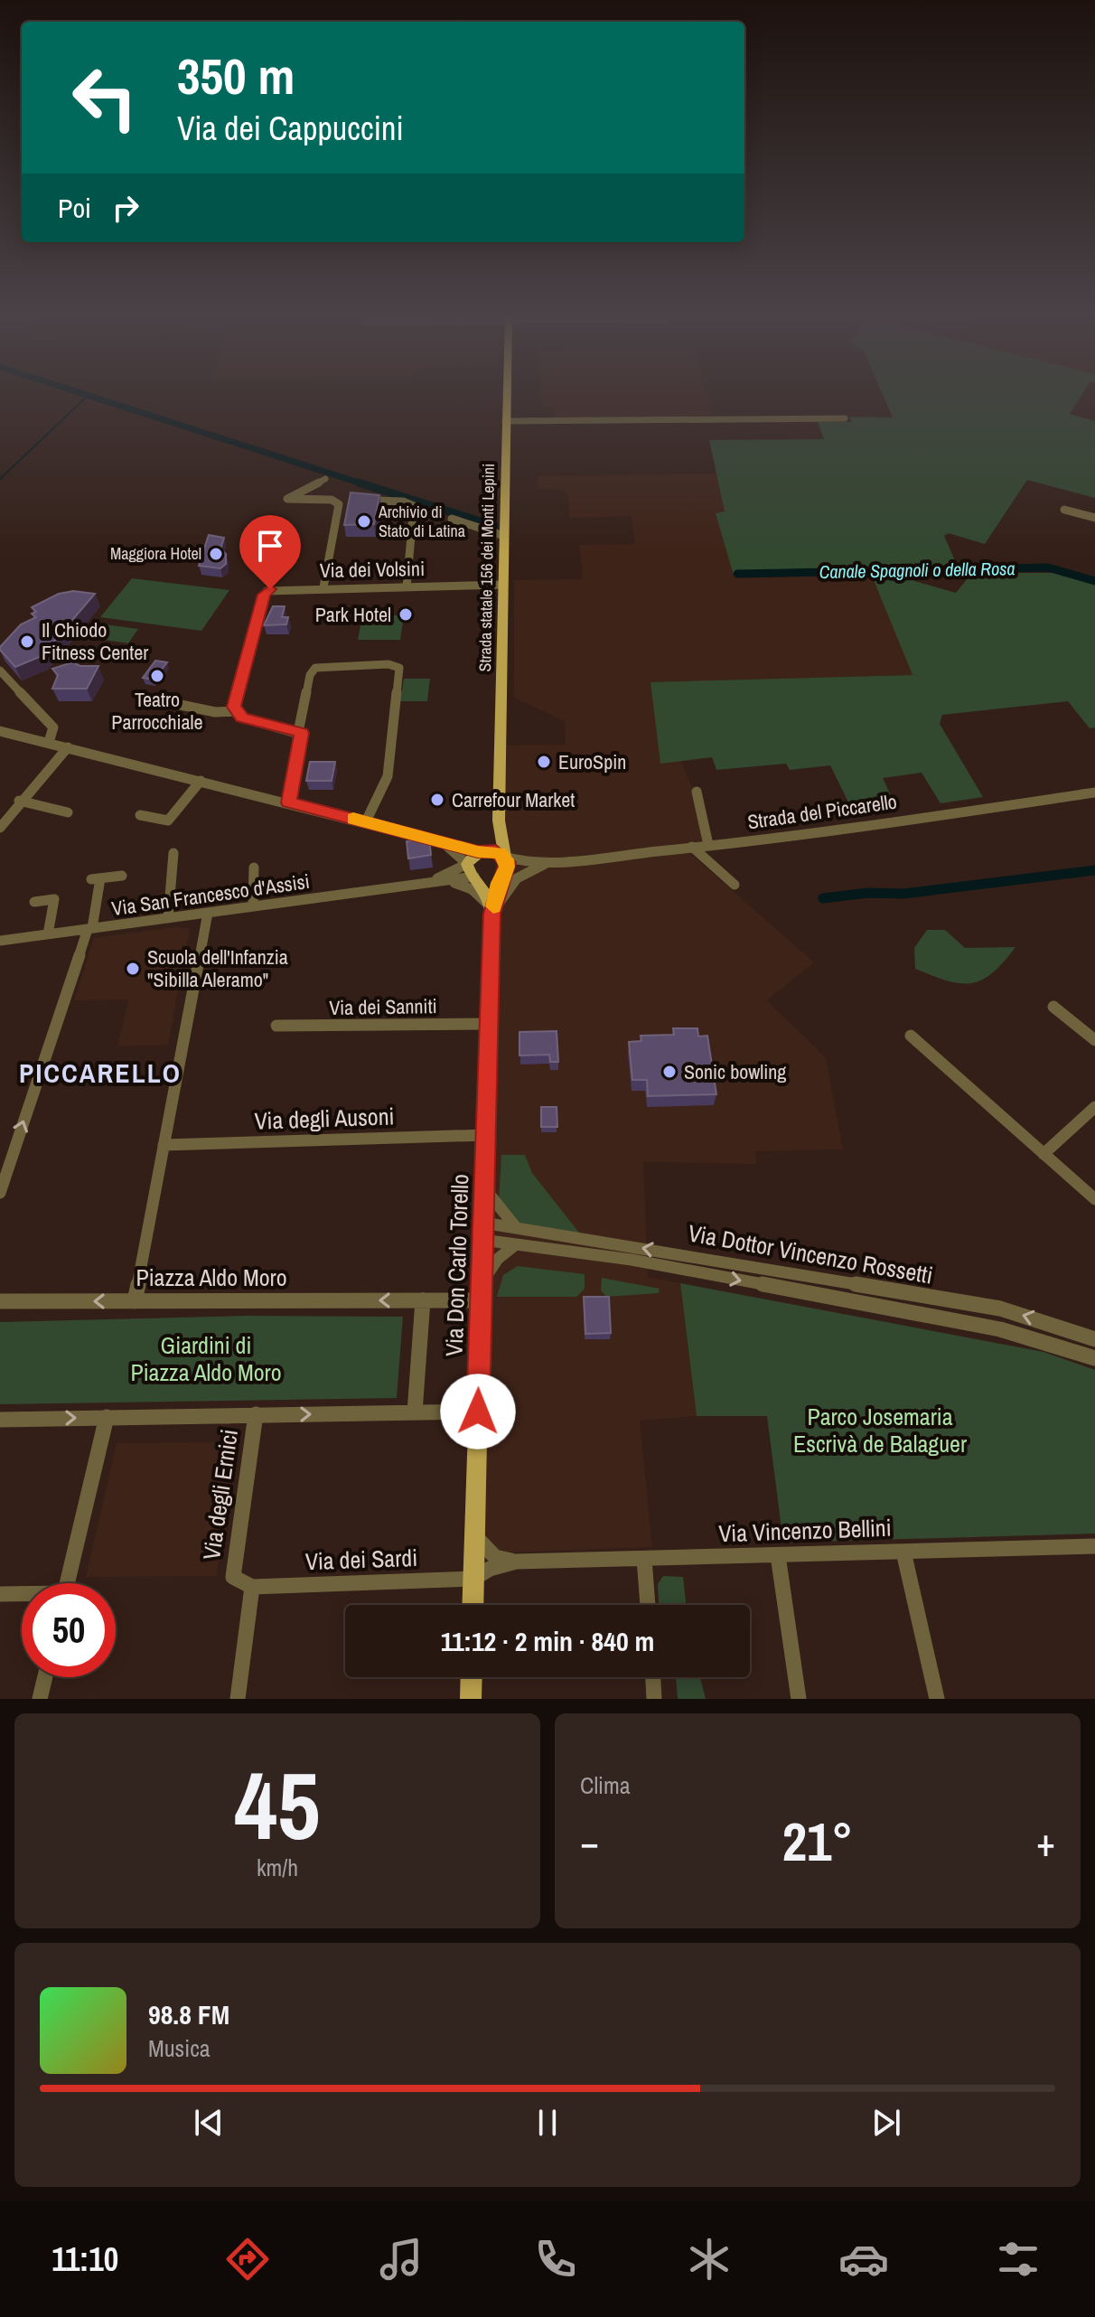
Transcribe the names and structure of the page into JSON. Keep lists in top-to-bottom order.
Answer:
{
  "streets": {
    "main road": ["Strada statale 156 dei Monti Lepini", "Via Don Carlo Torello"],
    "street": [
      "Via dei Volsini",
      "Strada del Piccarello",
      "Via San Francesco d'Assisi",
      "Via dei Sanniti",
      "Via degli Ausoni",
      "Via Dottor Vincenzo Rossetti",
      "Piazza Aldo Moro",
      "Via degli Ernici",
      "Via Vincenzo Bellini",
      "Via dei Sardi"
    ]
  },
  "crossings": [
    ["Strada statale 156 dei Monti Lepini", "Via dei Volsini"],
    ["Strada statale 156 dei Monti Lepini", "Strada del Piccarello"],
    ["Strada statale 156 dei Monti Lepini", "Via San Francesco d'Assisi"],
    ["Strada statale 156 dei Monti Lepini", "Via Don Carlo Torello"],
    ["Strada del Piccarello", "Via San Francesco d'Assisi"],
    ["Strada del Piccarello", "Via Don Carlo Torello"],
    ["Via San Francesco d'Assisi", "Via Don Carlo Torello"],
    ["Via dei Sanniti", "Via Don Carlo Torello"],
    ["Via degli Ausoni", "Via Don Carlo Torello"],
    ["Via Dottor Vincenzo Rossetti", "Via Don Carlo Torello"],
    ["Via Don Carlo Torello", "Piazza Aldo Moro"],
    ["Via Don Carlo Torello", "Via Vincenzo Bellini"],
    ["Via Don Carlo Torello", "Via dei Sardi"],
    ["Via degli Ernici", "Via dei Sardi"],
    ["Via Vincenzo Bellini", "Via dei Sardi"]
  ],
  "one_way": ["Piazza Aldo Moro"],
  "districts": ["PICCARELLO"],
  "water": ["Canale Spagnoli o della Rosa"],
  "parks": ["Giardini di Piazza Aldo Moro", "Parco Josemaria Escrivà de Balaguer"],
  "places": [
    "Archivio di Stato di Latina",
    "Maggiora Hotel",
    "Park Hotel",
    "Il Chiodo Fitness Center",
    "Teatro Parrocchiale",
    "EuroSpin",
    "Carrefour Market",
    "Scuola dell'Infanzia \"Sibilla Aleramo\"",
    "Sonic bowling"
  ],
  "page": {
    "turn": ["350 m", "Via dei Cappuccini"],
    "then": "Poi",
    "limit": "50",
    "trip": "11:12 · 2 min · 840 m",
    "tile": [
      ["45", "km/h"],
      "Clima"
    ],
    "heat": ["−", "21°", "+"],
    "song": ["98.8 FM", "Musica"],
    "tabs": "11:10"
  }
}
